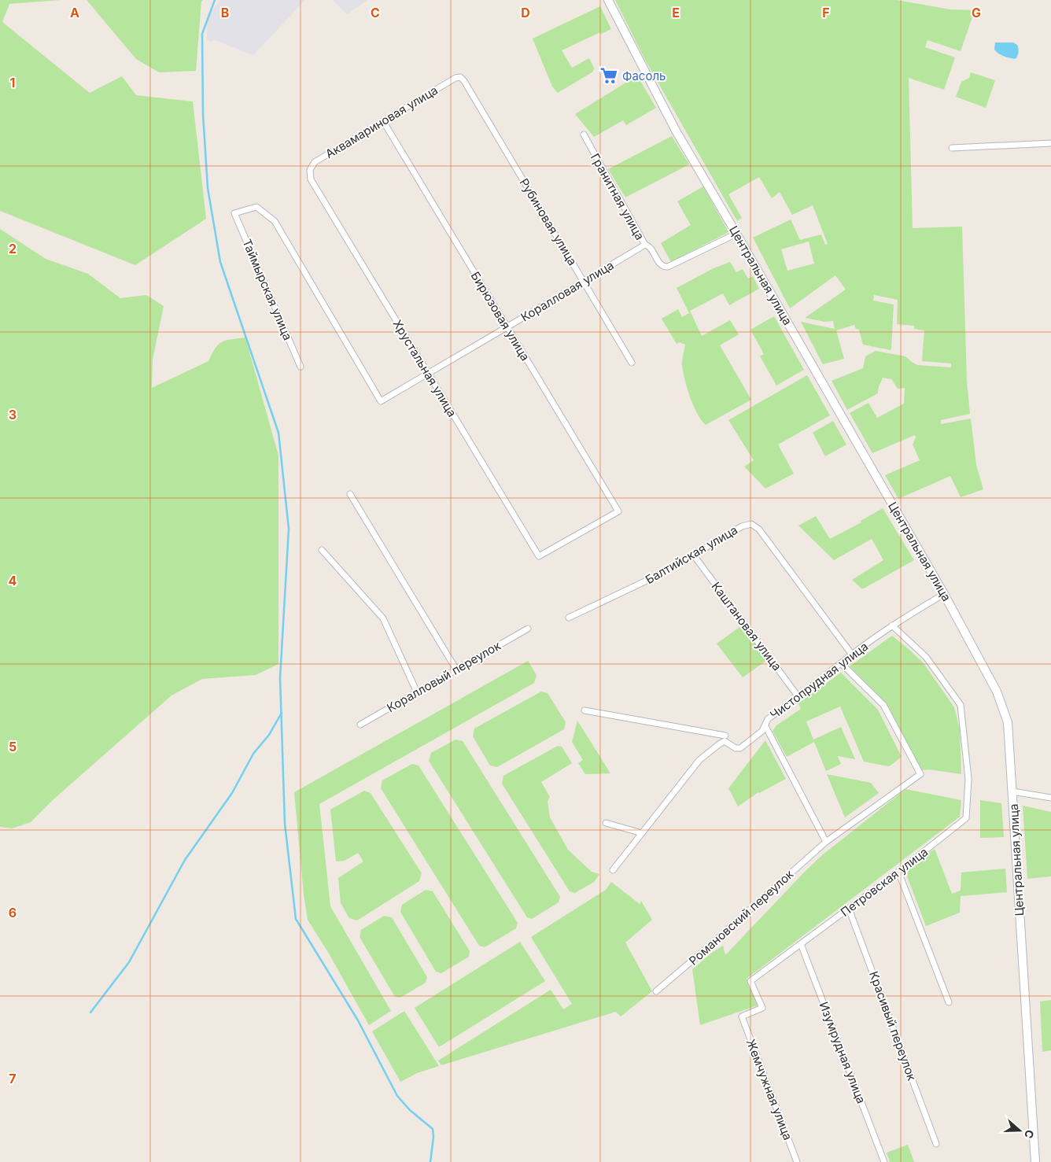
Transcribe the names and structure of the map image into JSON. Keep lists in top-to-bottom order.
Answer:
{
  "streets": {
    "main road": ["Центральная улица"],
    "street": [
      "Аквамариновая улица",
      "Гранитная улица",
      "Рубиновая улица",
      "Таймырская улица",
      "Коралловая улица",
      "Бирюзовая улица",
      "Хрустальная улица",
      "Балтийская улица",
      "Каштановая улица",
      "Коралловый переулок",
      "Чистопрудная улица",
      "Петровская улица",
      "Романовский переулок",
      "Красивый переулок",
      "Изумрудная улица",
      "Жемчужная улица"
    ]
  },
  "crossings": [
    ["Аквамариновая улица", "Рубиновая улица"],
    ["Аквамариновая улица", "Бирюзовая улица"],
    ["Аквамариновая улица", "Хрустальная улица"],
    ["Гранитная улица", "Центральная улица"],
    ["Гранитная улица", "Коралловая улица"],
    ["Рубиновая улица", "Коралловая улица"],
    ["Центральная улица", "Чистопрудная улица"],
    ["Таймырская улица", "Коралловая улица"],
    ["Коралловая улица", "Бирюзовая улица"],
    ["Коралловая улица", "Хрустальная улица"],
    ["Бирюзовая улица", "Хрустальная улица"],
    ["Балтийская улица", "Каштановая улица"],
    ["Балтийская улица", "Чистопрудная улица"],
    ["Каштановая улица", "Чистопрудная улица"],
    ["Чистопрудная улица", "Петровская улица"],
    ["Петровская улица", "Красивый переулок"],
    ["Петровская улица", "Изумрудная улица"],
    ["Петровская улица", "Жемчужная улица"]
  ],
  "places": {
    "supermarket": ["Фасоль"]
  },
  "north": "right",
  "grid": {
    "columns": [
      "A",
      "B",
      "C",
      "D",
      "E",
      "F",
      "G"
    ],
    "rows": [
      "1",
      "2",
      "3",
      "4",
      "5",
      "6",
      "7"
    ]
  }
}
